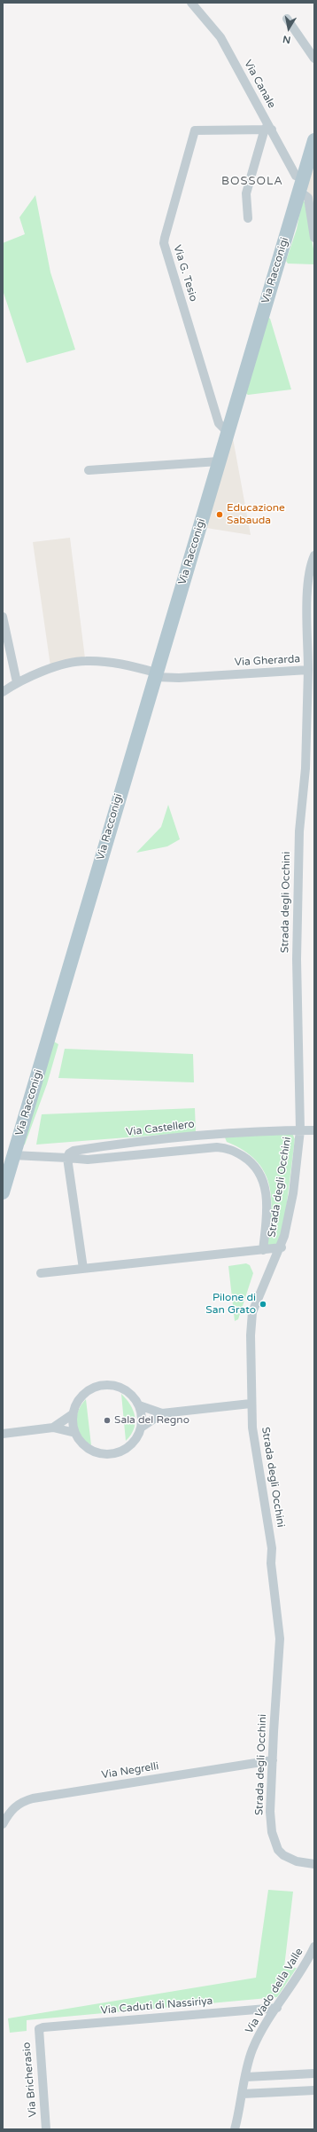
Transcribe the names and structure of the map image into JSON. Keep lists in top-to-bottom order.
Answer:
{
  "streets": {
    "main road": ["Via Racconigi"],
    "street": [
      "Via Canale",
      "Via G. Tesio",
      "Via Gherarda",
      "Strada degli Occhini",
      "Via Castellero",
      "Via Negrelli",
      "Via Vado della Valle",
      "Via Caduti di Nassiriya",
      "Via Bricherasio"
    ]
  },
  "crossings": [
    ["Via Canale", "Via Racconigi"],
    ["Via Canale", "Via G. Tesio"],
    ["Via Racconigi", "Via G. Tesio"],
    ["Via Racconigi", "Via Gherarda"],
    ["Via Gherarda", "Strada degli Occhini"],
    ["Strada degli Occhini", "Via Castellero"],
    ["Strada degli Occhini", "Via Negrelli"],
    ["Via Vado della Valle", "Via Caduti di Nassiriya"],
    ["Via Caduti di Nassiriya", "Via Bricherasio"]
  ],
  "districts": ["BOSSOLA"],
  "places": ["Educazione Sabauda", "Pilone di San Grato", "Sala del Regno"],
  "north": "bottom"
}
